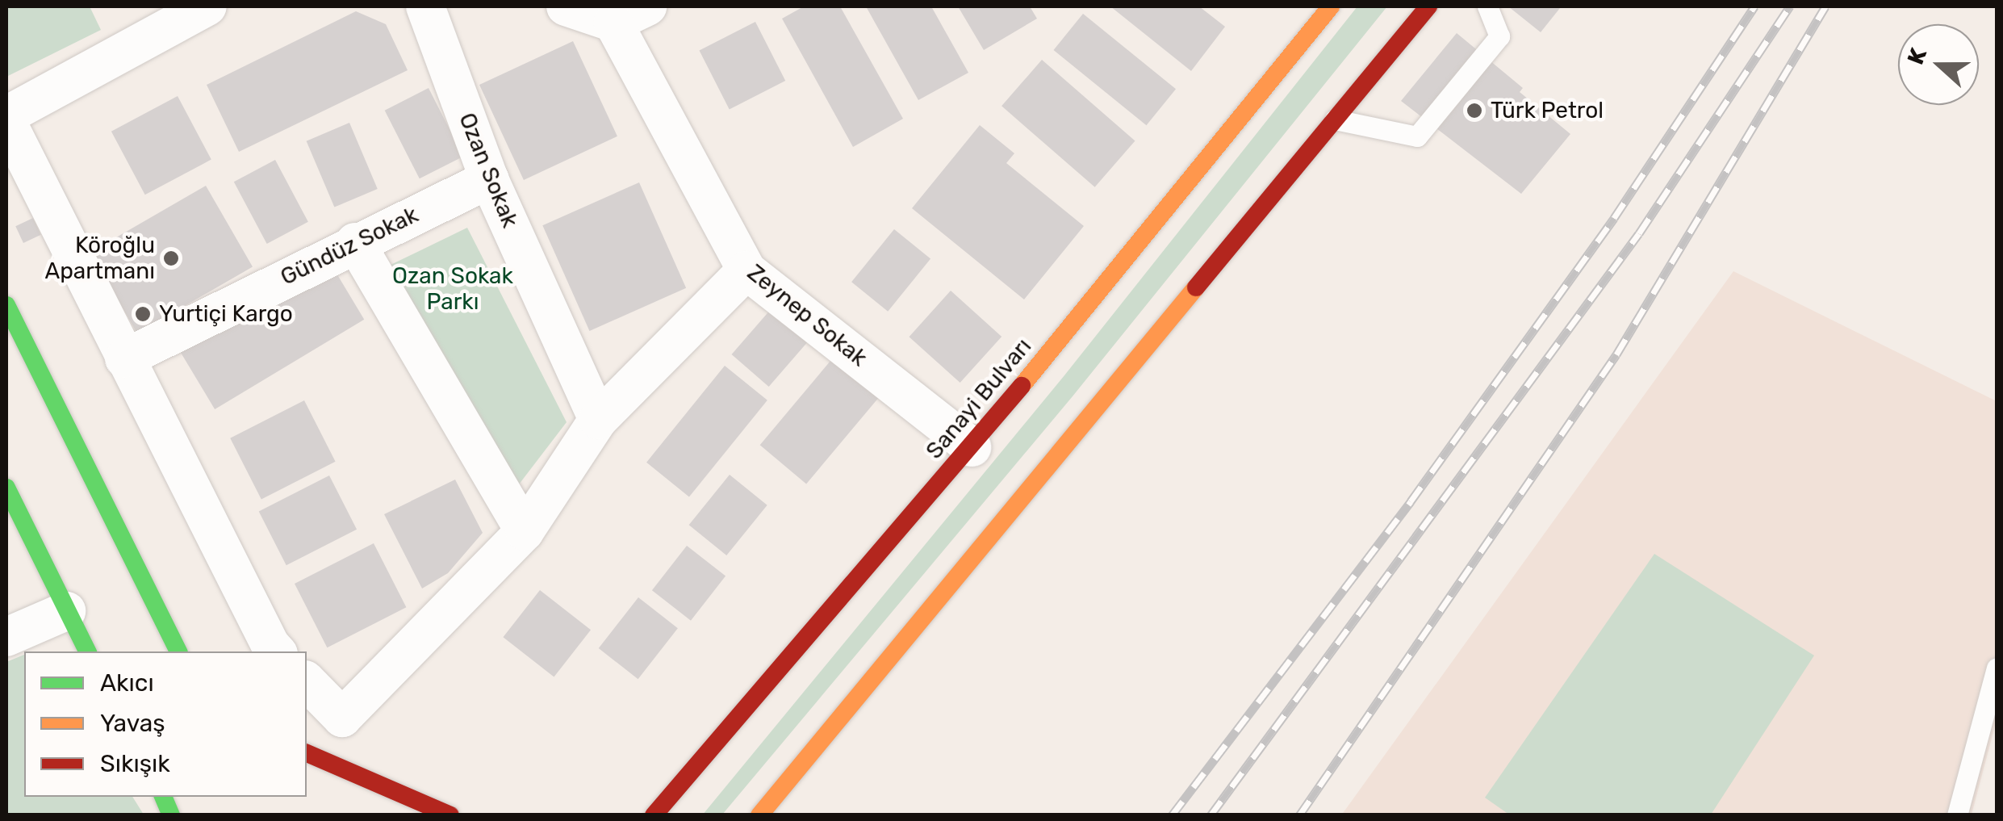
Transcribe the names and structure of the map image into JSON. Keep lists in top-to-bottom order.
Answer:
{
  "streets": {
    "main road": ["Sanayi Bulvarı"],
    "street": ["Ozan Sokak", "Gündüz Sokak", "Zeynep Sokak"]
  },
  "crossings": [
    ["Ozan Sokak", "Gündüz Sokak"],
    ["Zeynep Sokak", "Sanayi Bulvarı"]
  ],
  "parks": ["Ozan Sokak Parkı"],
  "places": ["Türk Petrol", "Köroğlu Apartmanı", "Yurtiçi Kargo"],
  "legend": ["Akıcı", "Yavaş", "Sıkışık"],
  "north": "left"
}
